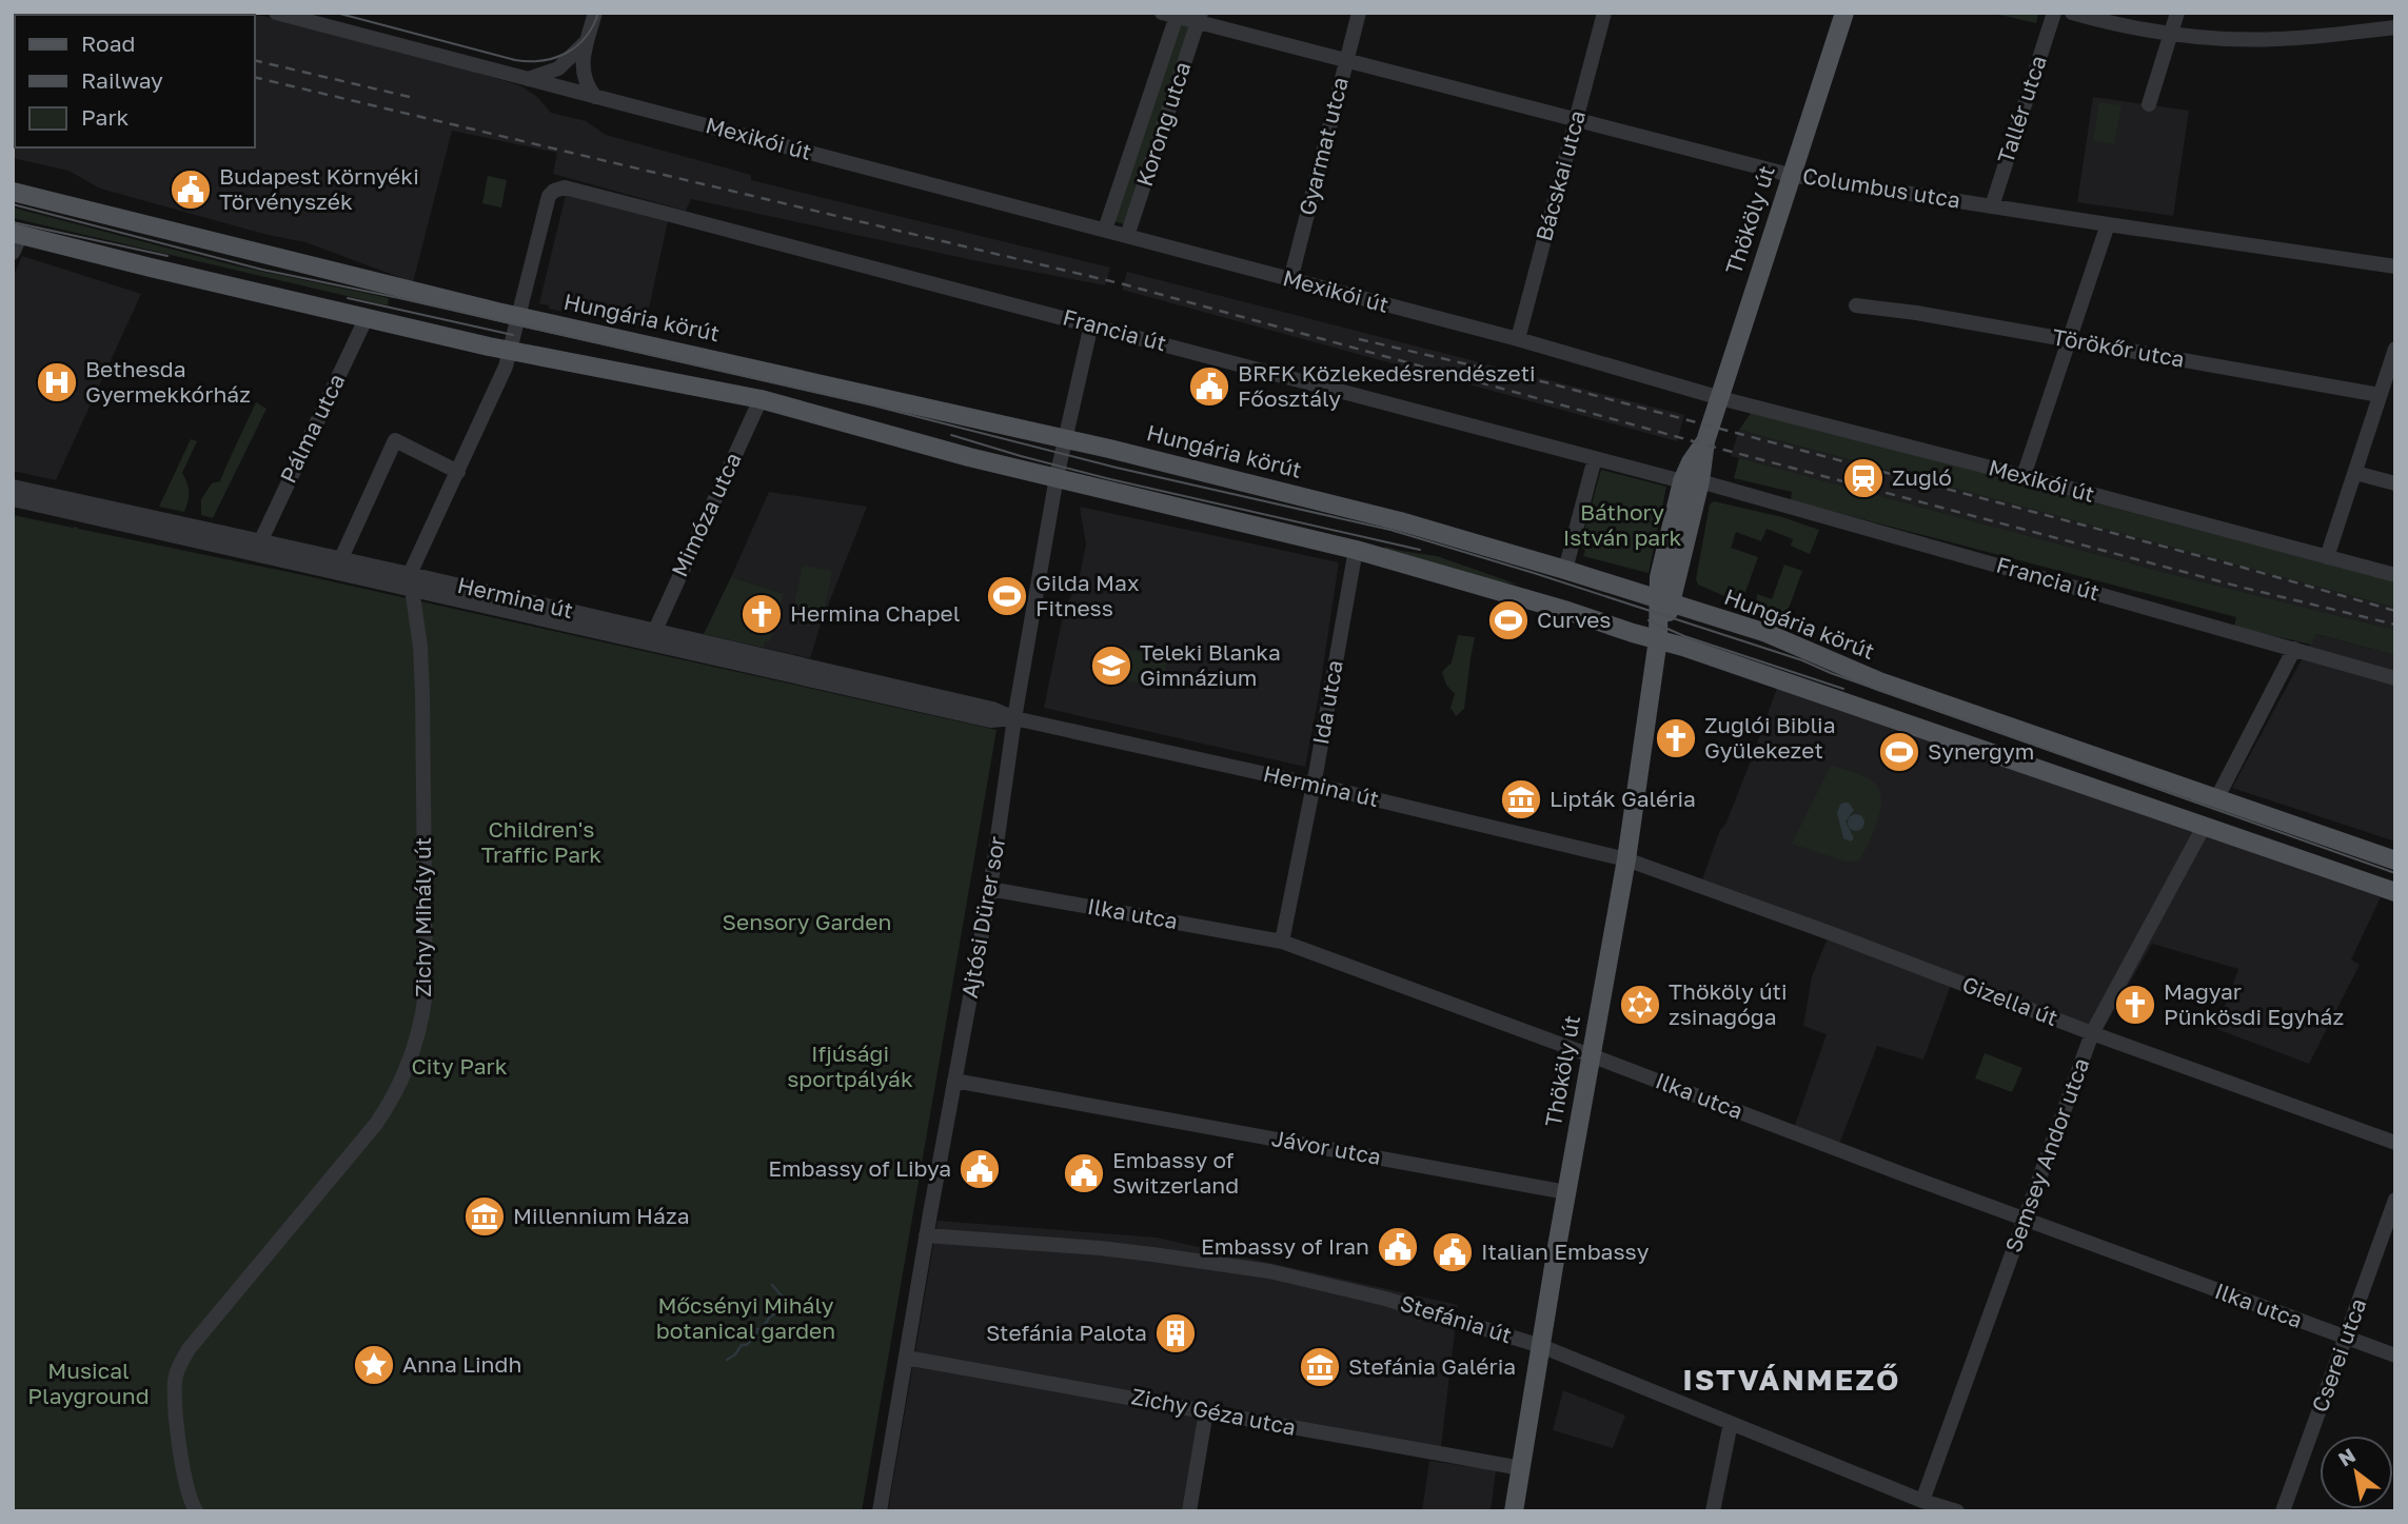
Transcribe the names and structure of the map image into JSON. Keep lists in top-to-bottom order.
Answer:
{
  "streets": {
    "main road": ["Thököly út", "Hungária körút"],
    "street": [
      "Tallér utca",
      "Korong utca",
      "Mexikói út",
      "Gyarmat utca",
      "Bácskai utca",
      "Columbus utca",
      "Francia út",
      "Törökőr utca",
      "Pálma utca",
      "Mimóza utca",
      "Hermina út",
      "Ida utca",
      "Ilka utca",
      "Zichy Mihály út",
      "Ajtósi Dürer sor",
      "Gizella út",
      "Jávor utca",
      "Semsey Andor utca",
      "Stefánia út",
      "Cserei utca",
      "Zichy Géza utca"
    ]
  },
  "crossings": [
    ["Tallér utca", "Columbus utca"],
    ["Korong utca", "Mexikói út"],
    ["Korong utca", "Columbus utca"],
    ["Mexikói út", "Gyarmat utca"],
    ["Mexikói út", "Bácskai utca"],
    ["Mexikói út", "Thököly út"],
    ["Gyarmat utca", "Columbus utca"],
    ["Bácskai utca", "Columbus utca"],
    ["Columbus utca", "Thököly út"],
    ["Thököly út", "Hungária körút"],
    ["Thököly út", "Francia út"],
    ["Thököly út", "Hermina út"],
    ["Thököly út", "Ilka utca"],
    ["Thököly út", "Gizella út"],
    ["Thököly út", "Jávor utca"],
    ["Thököly út", "Stefánia út"],
    ["Thököly út", "Zichy Géza utca"],
    ["Hungária körút", "Francia út"],
    ["Hungária körút", "Ajtósi Dürer sor"],
    ["Francia út", "Ajtósi Dürer sor"],
    ["Pálma utca", "Hermina út"],
    ["Mimóza utca", "Hermina út"],
    ["Hermina út", "Ida utca"],
    ["Hermina út", "Zichy Mihály út"],
    ["Hermina út", "Ajtósi Dürer sor"],
    ["Hermina út", "Gizella út"],
    ["Ida utca", "Ilka utca"],
    ["Ilka utca", "Ajtósi Dürer sor"],
    ["Ilka utca", "Semsey Andor utca"],
    ["Ilka utca", "Cserei utca"],
    ["Ajtósi Dürer sor", "Jávor utca"],
    ["Ajtósi Dürer sor", "Stefánia út"],
    ["Ajtósi Dürer sor", "Zichy Géza utca"],
    ["Gizella út", "Semsey Andor utca"],
    ["Semsey Andor utca", "Stefánia út"]
  ],
  "districts": ["ISTVÁNMEZŐ"],
  "parks": [
    "Báthory István park",
    "Children's Traffic Park",
    "Sensory Garden",
    "Ifjúsági sportpályák",
    "City Park",
    "Mőcsényi Mihály botanical garden",
    "Musical Playground"
  ],
  "places": {
    "public building": [
      "Budapest Környéki Törvényszék",
      "BRFK Közlekedésrendészeti Főosztály",
      "Embassy of Libya",
      "Embassy of Switzerland",
      "Embassy of Iran",
      "Italian Embassy"
    ],
    "hospital": ["Bethesda Gyermekkórház"],
    "station": ["Zugló"],
    "sports": ["Gilda Max Fitness", "Curves", "Synergym"],
    "church": ["Hermina Chapel", "Zuglói Biblia Gyülekezet", "Magyar Pünkösdi Egyház"],
    "school or university": ["Teleki Blanka Gimnázium"],
    "museum": ["Lipták Galéria", "Millennium Háza", "Stefánia Galéria"],
    "synagogue": ["Thököly úti zsinagóga"],
    "building": ["Stefánia Palota"],
    "place": ["Anna Lindh"]
  },
  "legend": ["Road", "Railway", "Park"],
  "north": "top left"
}
